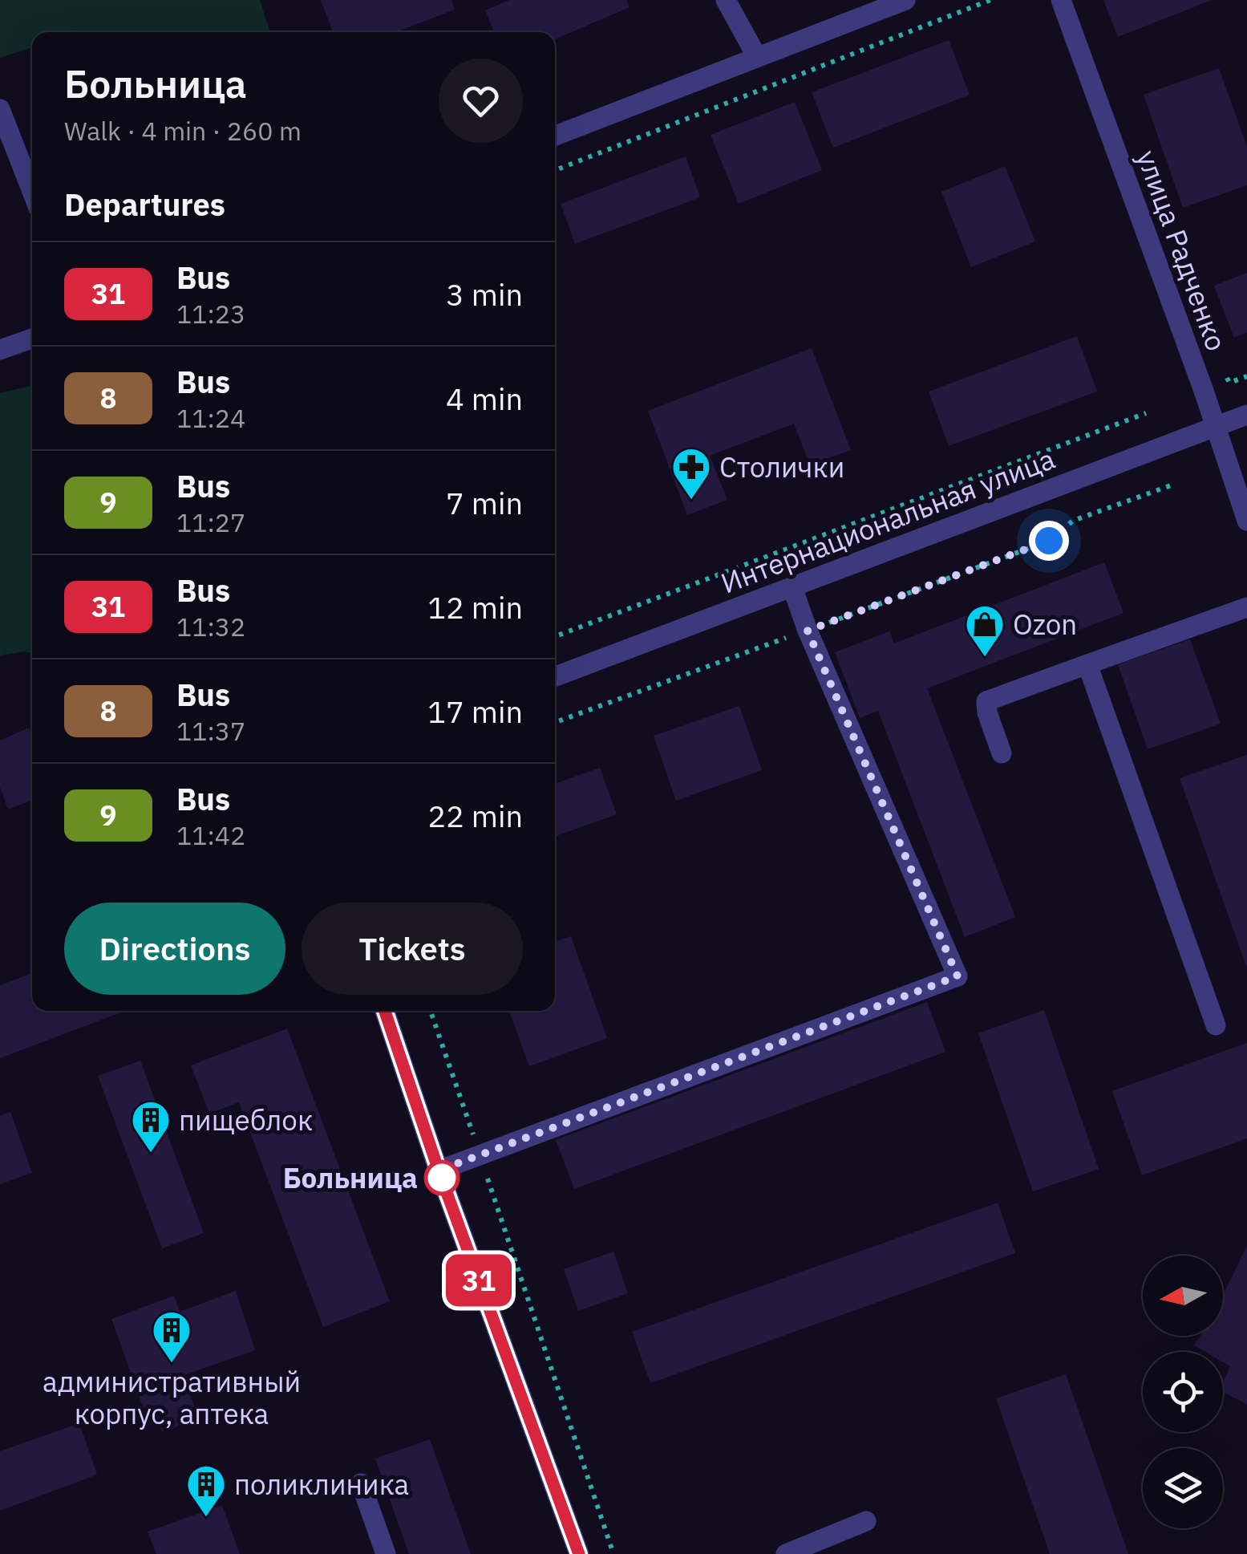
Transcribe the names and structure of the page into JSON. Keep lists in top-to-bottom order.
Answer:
{
  "streets": {
    "street": ["улица Радченко", "Интернациональная улица"]
  },
  "crossings": [
    ["улица Радченко", "Интернациональная улица"]
  ],
  "places": {
    "pharmacy": ["Столички"],
    "shop": ["Ozon"],
    "building": ["пищеблок", "административный корпус, аптека", "поликлиника"],
    "other": ["Больница"]
  },
  "lines": ["bus line 31"],
  "north": "left",
  "page": {
    "on_map": "31",
    "heading": [
      ["Больница", "Walk · 4 min · 260 m"],
      "Departures"
    ],
    "list": [
      {
        "mark": "31",
        "name": "Bus",
        "note": "11:23",
        "value": "3 min"
      },
      {
        "mark": "8",
        "name": "Bus",
        "note": "11:24",
        "value": "4 min"
      },
      {
        "mark": "9",
        "name": "Bus",
        "note": "11:27",
        "value": "7 min"
      },
      {
        "mark": "31",
        "name": "Bus",
        "note": "11:32",
        "value": "12 min"
      },
      {
        "mark": "8",
        "name": "Bus",
        "note": "11:37",
        "value": "17 min"
      },
      {
        "mark": "9",
        "name": "Bus",
        "note": "11:42",
        "value": "22 min"
      }
    ],
    "buttons": ["Directions", "Tickets"]
  }
}
